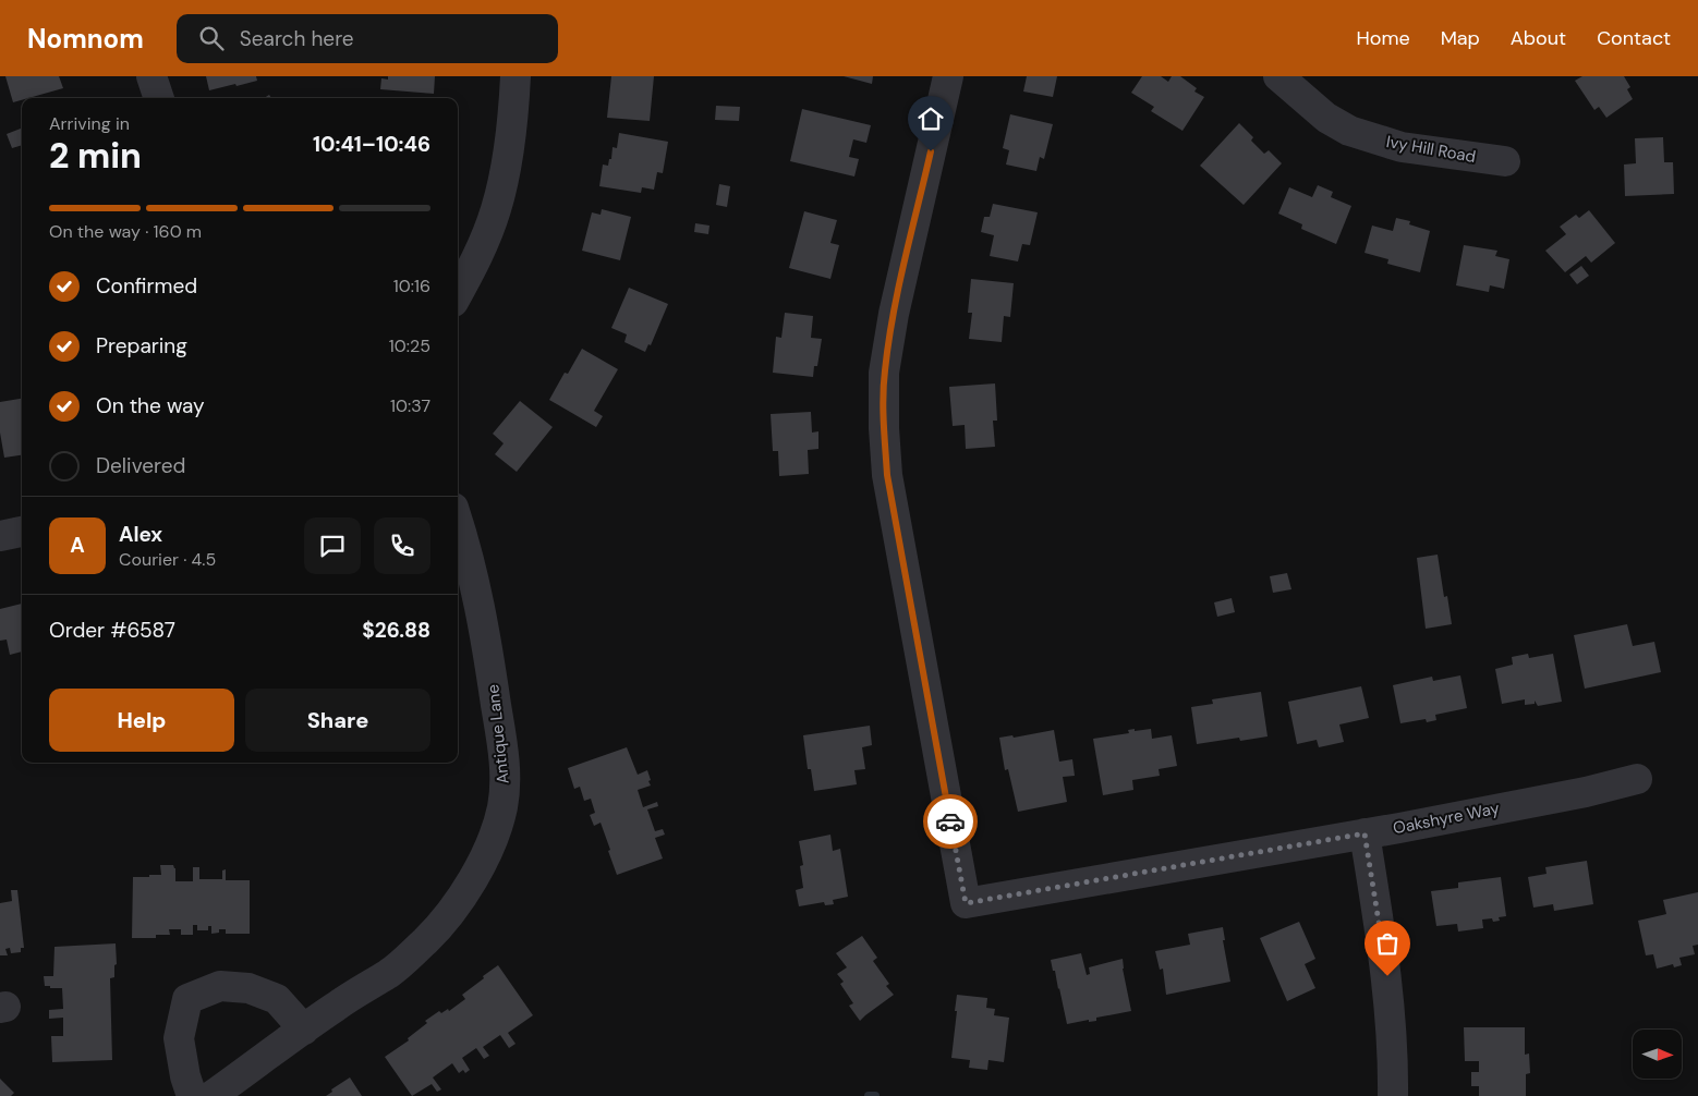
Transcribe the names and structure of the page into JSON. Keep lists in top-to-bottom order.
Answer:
{
  "streets": {
    "street": ["Ivy Hill Road", "Antique Lane", "Oakshyre Way"]
  },
  "north": "right",
  "page": {
    "header": "Nomnom",
    "search": "Search here",
    "nav": [
      "Home",
      "Map",
      "About",
      "Contact"
    ],
    "heading": ["2 min", "Arriving in", "10:41–10:46"],
    "panel": [
      "Alex",
      "Courier · 4.5",
      "Order #6587",
      "$26.88"
    ],
    "bar": "On the way · 160 m",
    "list": [
      ["Confirmed", "10:16"],
      ["Preparing", "10:25"],
      ["On the way", "10:37"],
      "Delivered"
    ],
    "round": "A",
    "buttons": ["Help", "Share"]
  }
}
